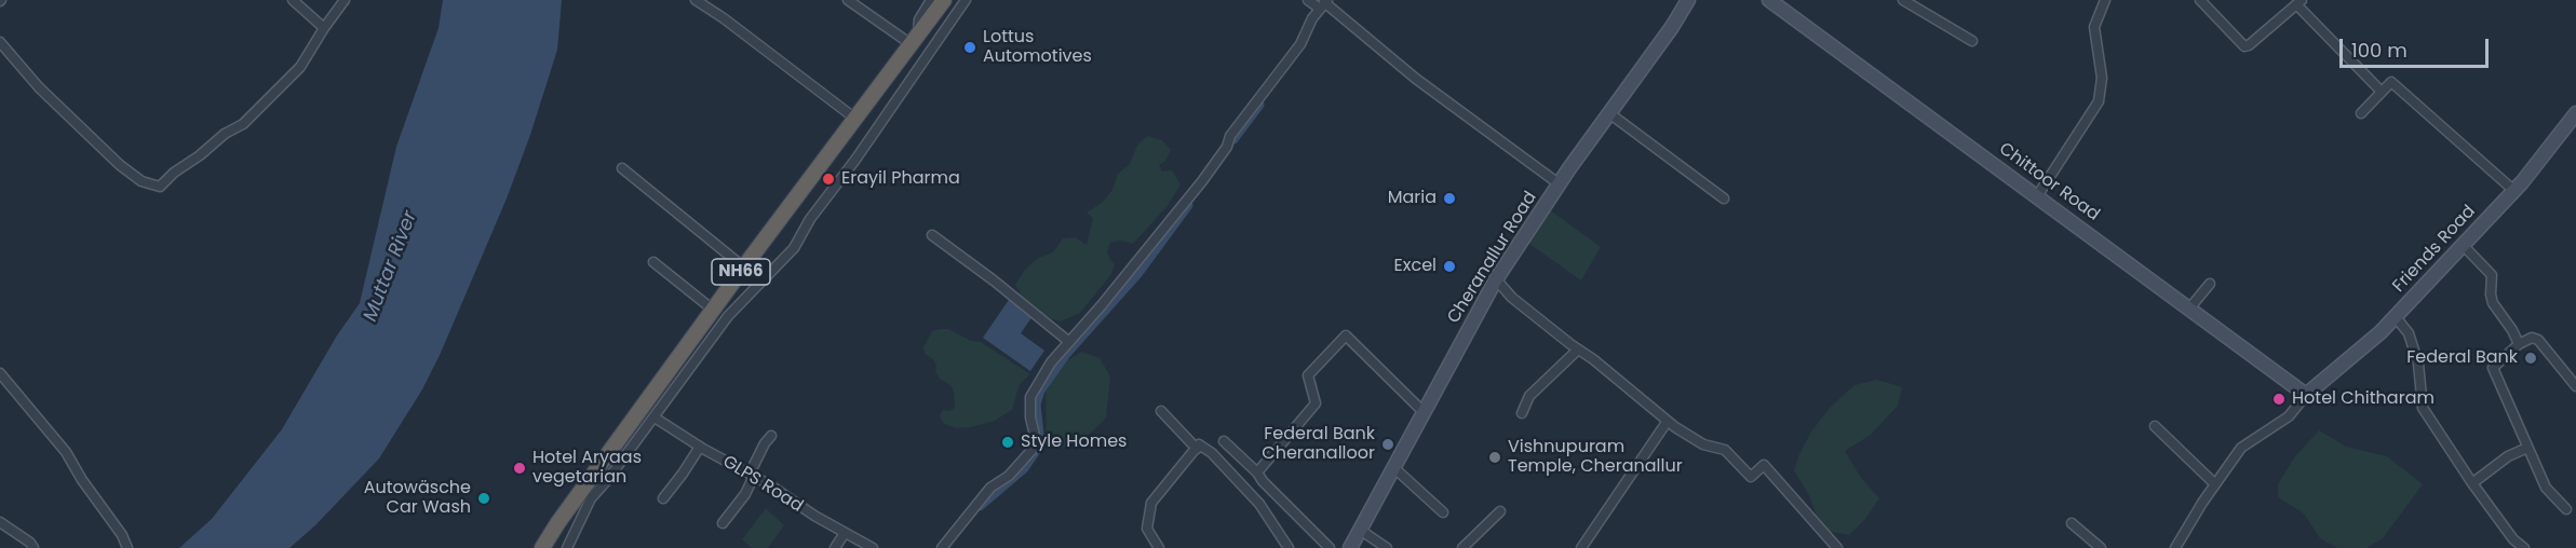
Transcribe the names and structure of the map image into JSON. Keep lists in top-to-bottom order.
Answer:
{
  "streets": {
    "highway": ["NH66"],
    "main road": ["Chittoor Road", "Friends Road", "Cheranallur Road"],
    "street": ["GLPS Road"]
  },
  "crossings": [
    ["Chittoor Road", "Friends Road"]
  ],
  "water": ["Muttar River"],
  "places": [
    "Lottus Automotives",
    "Erayil Pharma",
    "Maria",
    "Excel",
    "Federal Bank",
    "Hotel Chitharam",
    "Style Homes",
    "Federal Bank Cheranalloor",
    "Vishnupuram Temple, Cheranallur",
    "Hotel Aryaas vegetarian",
    "Autowäsche Car Wash"
  ],
  "scale_bar": "100 m"
}
